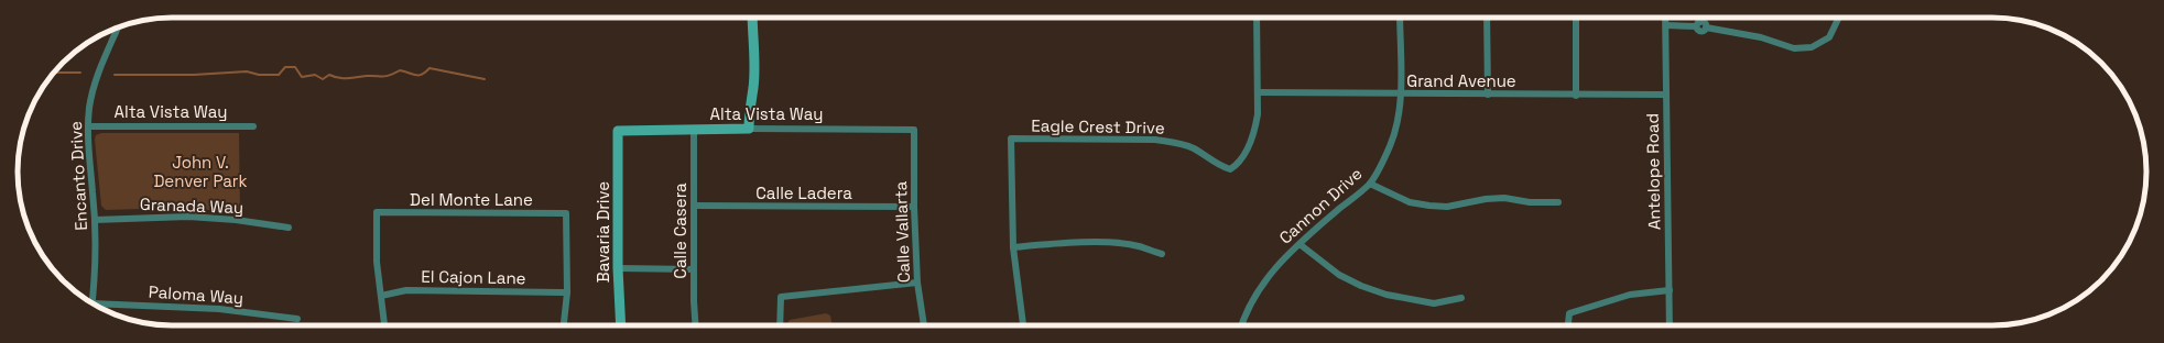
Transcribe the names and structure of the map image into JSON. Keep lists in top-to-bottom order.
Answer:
{
  "streets": {
    "street": [
      "Grand Avenue",
      "Alta Vista Way",
      "Eagle Crest Drive",
      "Antelope Road",
      "Encanto Drive",
      "Calle Ladera",
      "Del Monte Lane",
      "Granada Way",
      "Cannon Drive",
      "Calle Casera",
      "Bavaria Drive",
      "Calle Vallarta",
      "El Cajon Lane",
      "Paloma Way"
    ]
  },
  "crossings": [
    ["Grand Avenue", "Eagle Crest Drive"],
    ["Grand Avenue", "Antelope Road"],
    ["Grand Avenue", "Cannon Drive"],
    ["Alta Vista Way", "Encanto Drive"],
    ["Alta Vista Way", "Calle Casera"],
    ["Alta Vista Way", "Bavaria Drive"],
    ["Alta Vista Way", "Calle Vallarta"],
    ["Encanto Drive", "Granada Way"],
    ["Calle Ladera", "Calle Casera"],
    ["Calle Ladera", "Calle Vallarta"],
    ["Del Monte Lane", "El Cajon Lane"]
  ],
  "parks": ["John V. Denver Park"]
}
